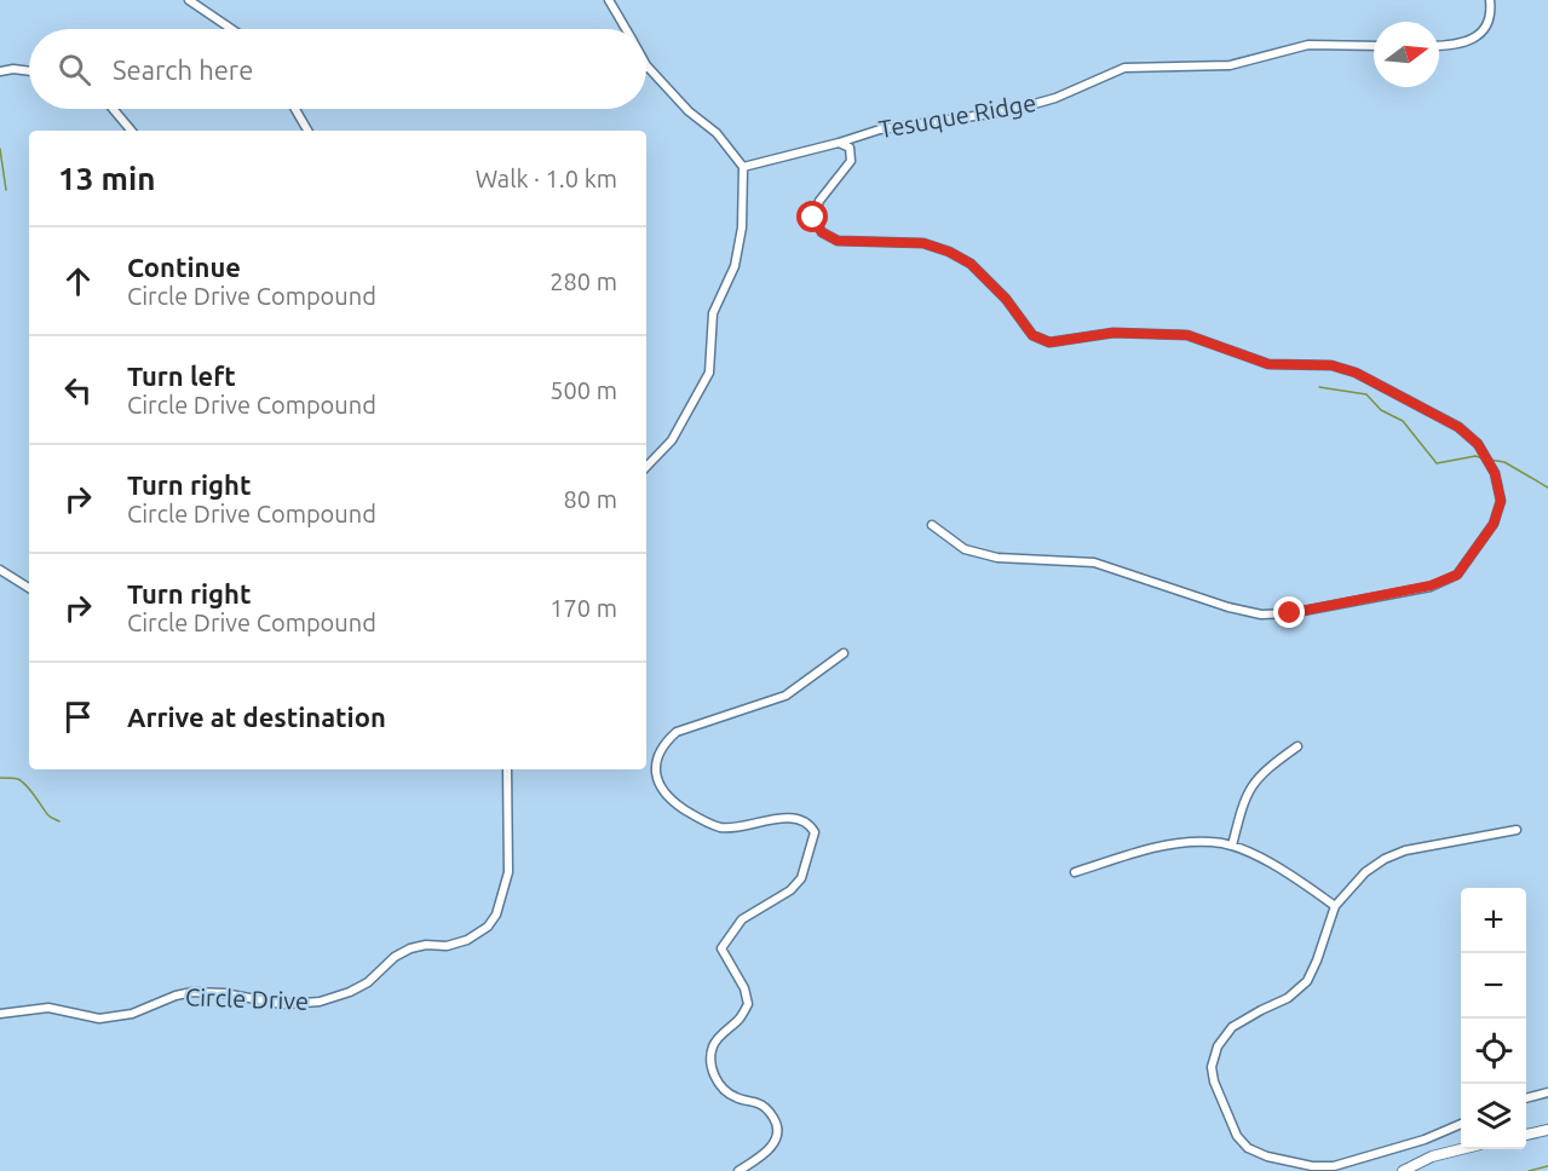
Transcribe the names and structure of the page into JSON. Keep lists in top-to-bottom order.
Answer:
{
  "streets": {
    "street": ["Tesuque Ridge", "Circle Drive"]
  },
  "north": "right",
  "page": {
    "search": "Search here",
    "heading": ["13 min", "Walk · 1.0 km"],
    "list": [
      ["Continue", "Circle Drive Compound", "280 m"],
      ["Turn left", "Circle Drive Compound", "500 m"],
      ["Turn right", "Circle Drive Compound", "80 m"],
      ["Turn right", "Circle Drive Compound", "170 m"],
      "Arrive at destination"
    ],
    "map_buttons": ["+", "−"]
  }
}
